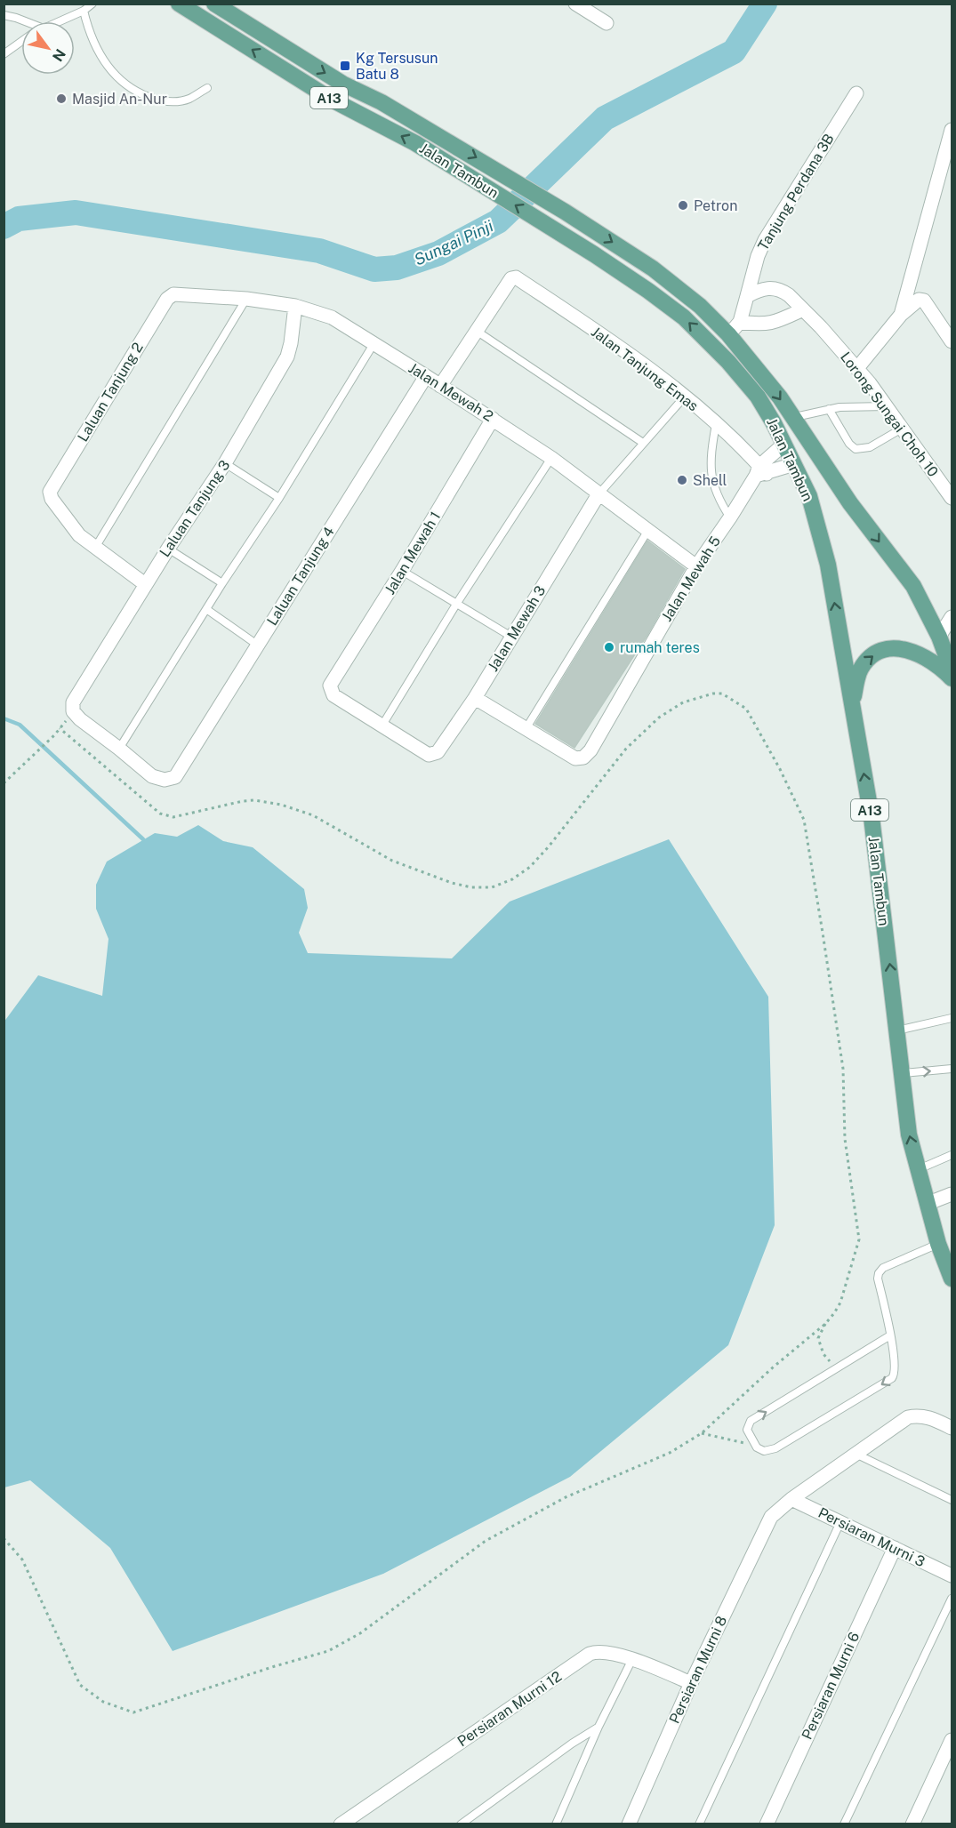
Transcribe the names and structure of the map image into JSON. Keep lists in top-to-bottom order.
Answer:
{
  "streets": {
    "main road": ["A13", "Jalan Tambun"],
    "street": [
      "Tanjung Perdana 3B",
      "Jalan Tanjung Emas",
      "Laluan Tanjung 2",
      "Jalan Mewah 2",
      "Lorong Sungai Choh 10",
      "Laluan Tanjung 3",
      "Jalan Mewah 1",
      "Laluan Tanjung 4",
      "Jalan Mewah 5",
      "Jalan Mewah 3",
      "Persiaran Murni 3",
      "Persiaran Murni 8",
      "Persiaran Murni 6",
      "Persiaran Murni 12"
    ]
  },
  "crossings": [
    ["A13", "Jalan Tambun"],
    ["Jalan Tambun", "Jalan Mewah 5"],
    ["Tanjung Perdana 3B", "Lorong Sungai Choh 10"],
    ["Jalan Tanjung Emas", "Jalan Mewah 5"],
    ["Laluan Tanjung 2", "Jalan Mewah 2"],
    ["Jalan Mewah 2", "Laluan Tanjung 3"],
    ["Jalan Mewah 2", "Jalan Mewah 1"],
    ["Jalan Mewah 2", "Laluan Tanjung 4"],
    ["Jalan Mewah 2", "Jalan Mewah 5"],
    ["Jalan Mewah 2", "Jalan Mewah 3"],
    ["Jalan Mewah 1", "Jalan Mewah 3"],
    ["Persiaran Murni 3", "Persiaran Murni 8"],
    ["Persiaran Murni 3", "Persiaran Murni 6"],
    ["Persiaran Murni 8", "Persiaran Murni 12"]
  ],
  "water": ["Sungai Pinji"],
  "places": {
    "transit": ["Kg Tersusun Batu 8"],
    "other": [
      "Masjid An-Nur",
      "Petron",
      "Shell",
      "rumah teres"
    ]
  },
  "north": "bottom right"
}
